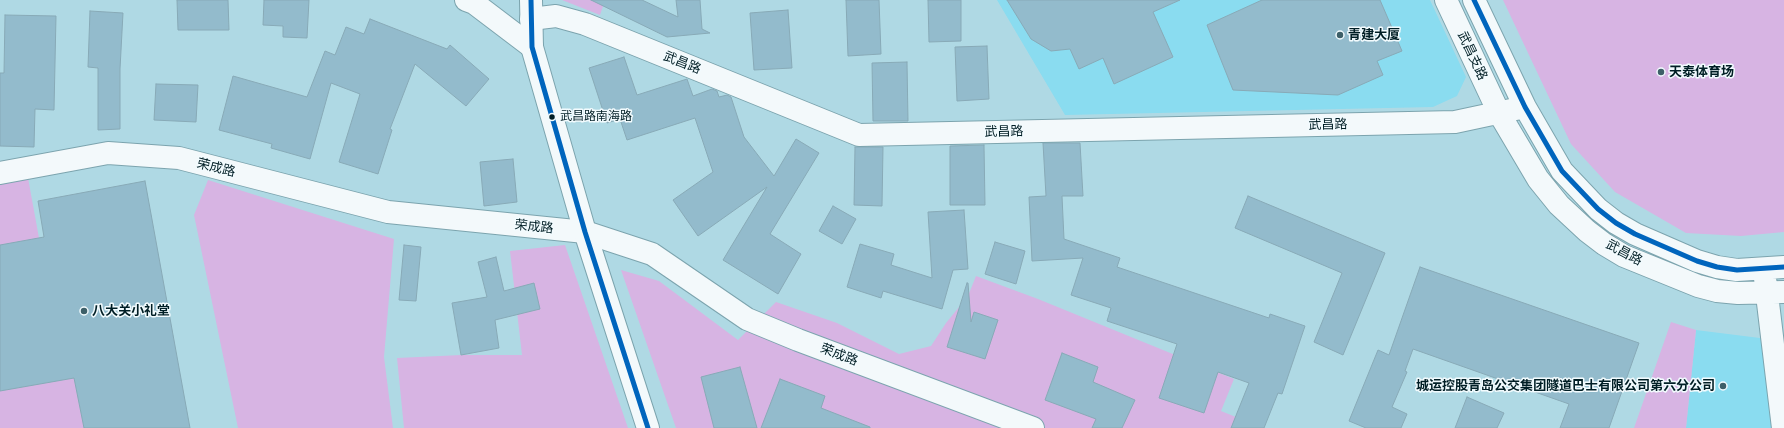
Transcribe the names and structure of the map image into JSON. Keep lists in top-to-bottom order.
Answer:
{
  "streets": {
    "street": ["武昌支路", "武昌路", "荣成路"]
  },
  "crossings": [
    ["武昌支路", "武昌路"]
  ],
  "places": [
    "青建大厦",
    "天泰体育场",
    "武昌路南海路",
    "八大关小礼堂",
    "城运控股青岛公交集团隧道巴士有限公司第六分公司"
  ]
}
